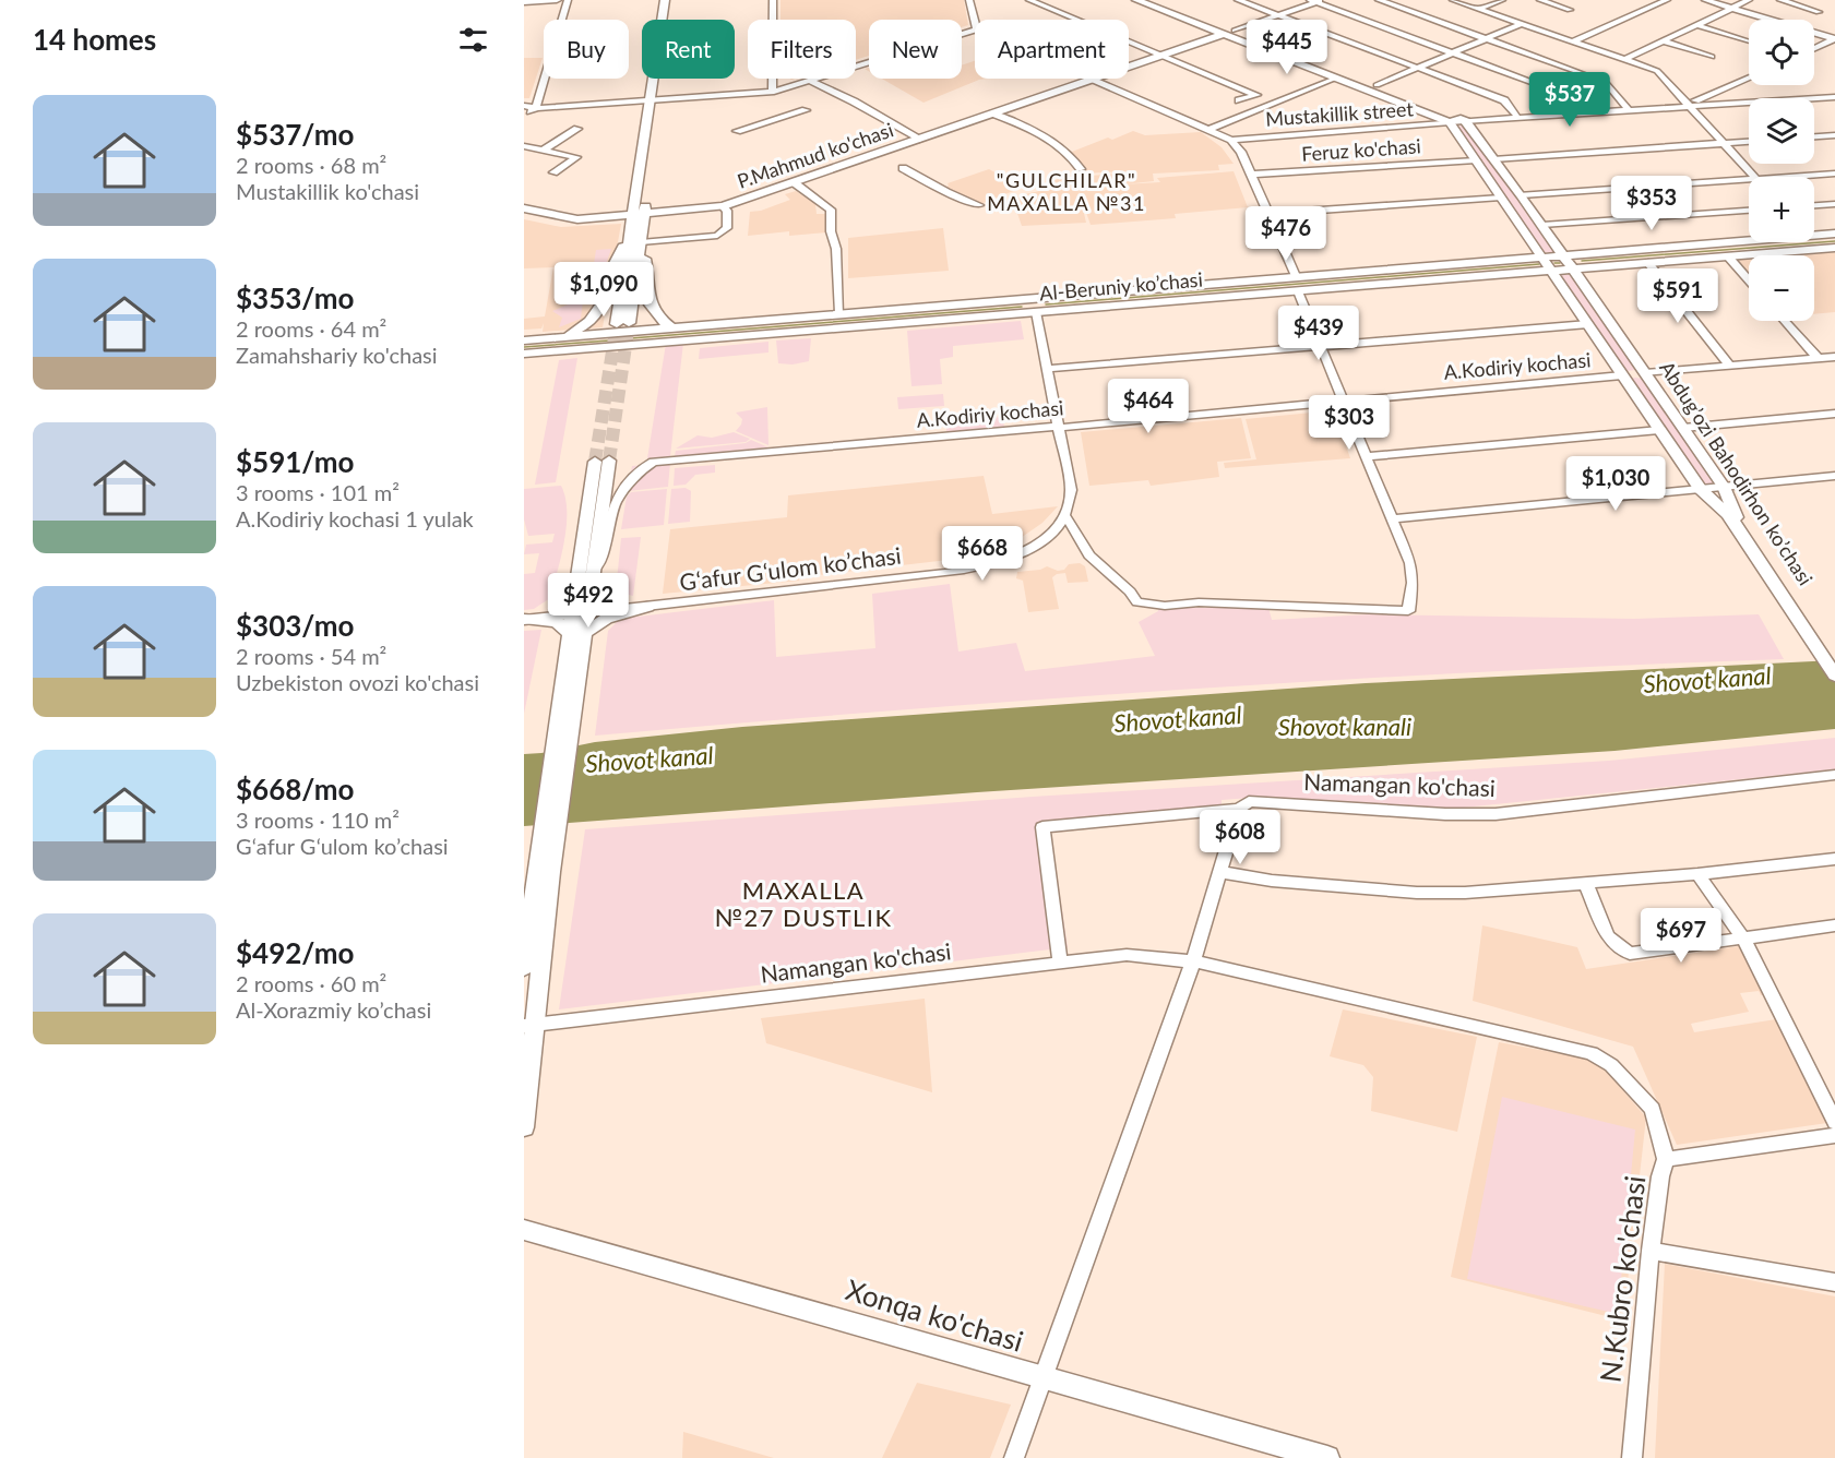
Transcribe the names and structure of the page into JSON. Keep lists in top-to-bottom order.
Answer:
{
  "streets": {
    "main road": [
      "P.Mahmud ko'chasi",
      "Al-Beruniy ko’chasi",
      "Abdug’ozi Bahodirhon ko’chasi",
      "Xonqa ko'chasi"
    ],
    "street": [
      "Mustakillik street",
      "Feruz ko'chasi",
      "A.Kodiriy kochasi",
      "Gʻafur Gʻulom ko’chasi",
      "Namangan ko'chasi",
      "N.Kubro ko'chasi"
    ]
  },
  "crossings": [
    ["Mustakillik street", "Abdug’ozi Bahodirhon ko’chasi"],
    ["Feruz ko'chasi", "Abdug’ozi Bahodirhon ko’chasi"],
    ["Al-Beruniy ko’chasi", "Abdug’ozi Bahodirhon ko’chasi"],
    ["A.Kodiriy kochasi", "Abdug’ozi Bahodirhon ko’chasi"],
    ["Namangan ko'chasi", "N.Kubro ko'chasi"]
  ],
  "districts": ["\"GULCHILAR\" MAXALLA №31", "MAXALLA №27 DUSTLIK"],
  "water": ["Shovot kanal", "Shovot kanali"],
  "page": {
    "heading": "14 homes",
    "map_buttons": ["+", "−"],
    "price": [
      "$445",
      "$537",
      "$353",
      "$476",
      "$1,090",
      "$591",
      "$439",
      "$464",
      "$303",
      "$1,030",
      "$668",
      "$492",
      "$608",
      "$697"
    ],
    "chip": [
      "Buy",
      "Rent",
      "Filters",
      "New",
      "Apartment"
    ],
    "list": [
      {
        "name": "$537/mo",
        "note": "2 rooms · 68 m² · Mustakillik ko'chasi"
      },
      {
        "name": "$353/mo",
        "note": "2 rooms · 64 m² · Zamahshariy ko'chasi"
      },
      {
        "name": "$591/mo",
        "note": "3 rooms · 101 m² · A.Kodiriy kochasi 1 yulak"
      },
      {
        "name": "$303/mo",
        "note": "2 rooms · 54 m² · Uzbekiston ovozi ko'chasi"
      },
      {
        "name": "$668/mo",
        "note": "3 rooms · 110 m² · Gʻafur Gʻulom ko’chasi"
      },
      {
        "name": "$492/mo",
        "note": "2 rooms · 60 m² · Al-Xorazmiy ko’chasi"
      }
    ]
  }
}
